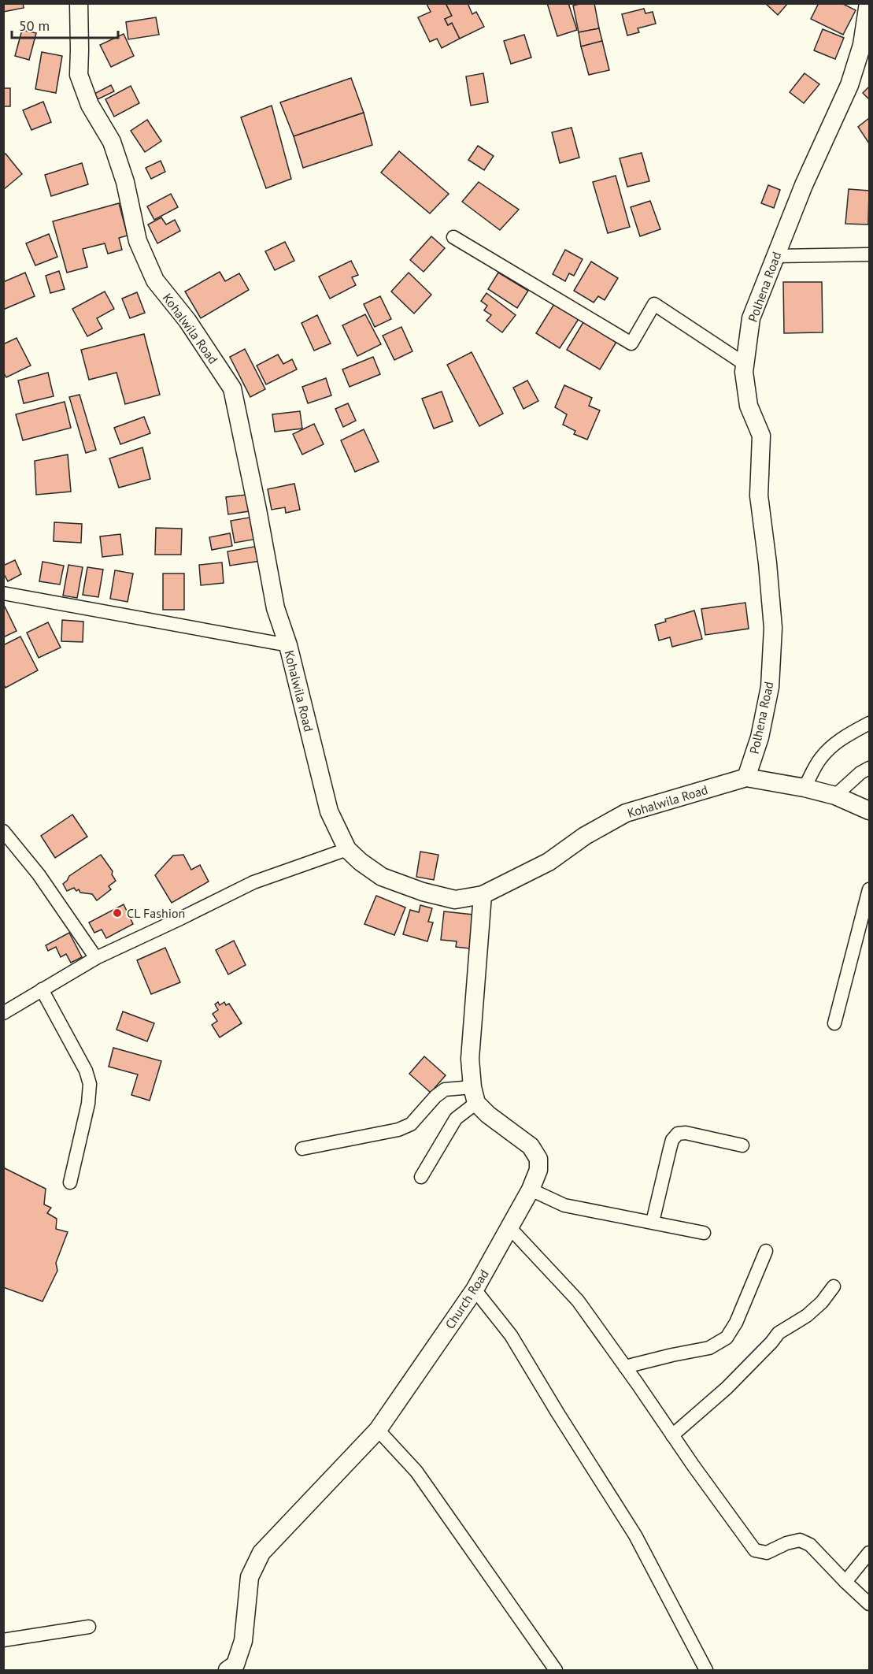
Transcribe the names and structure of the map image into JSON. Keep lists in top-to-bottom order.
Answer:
{
  "streets": {
    "street": ["Polhena Road", "Kohalwila Road", "Church Road"]
  },
  "crossings": [
    ["Polhena Road", "Kohalwila Road"]
  ],
  "places": ["CL Fashion"],
  "scale_bar": "50 m"
}
